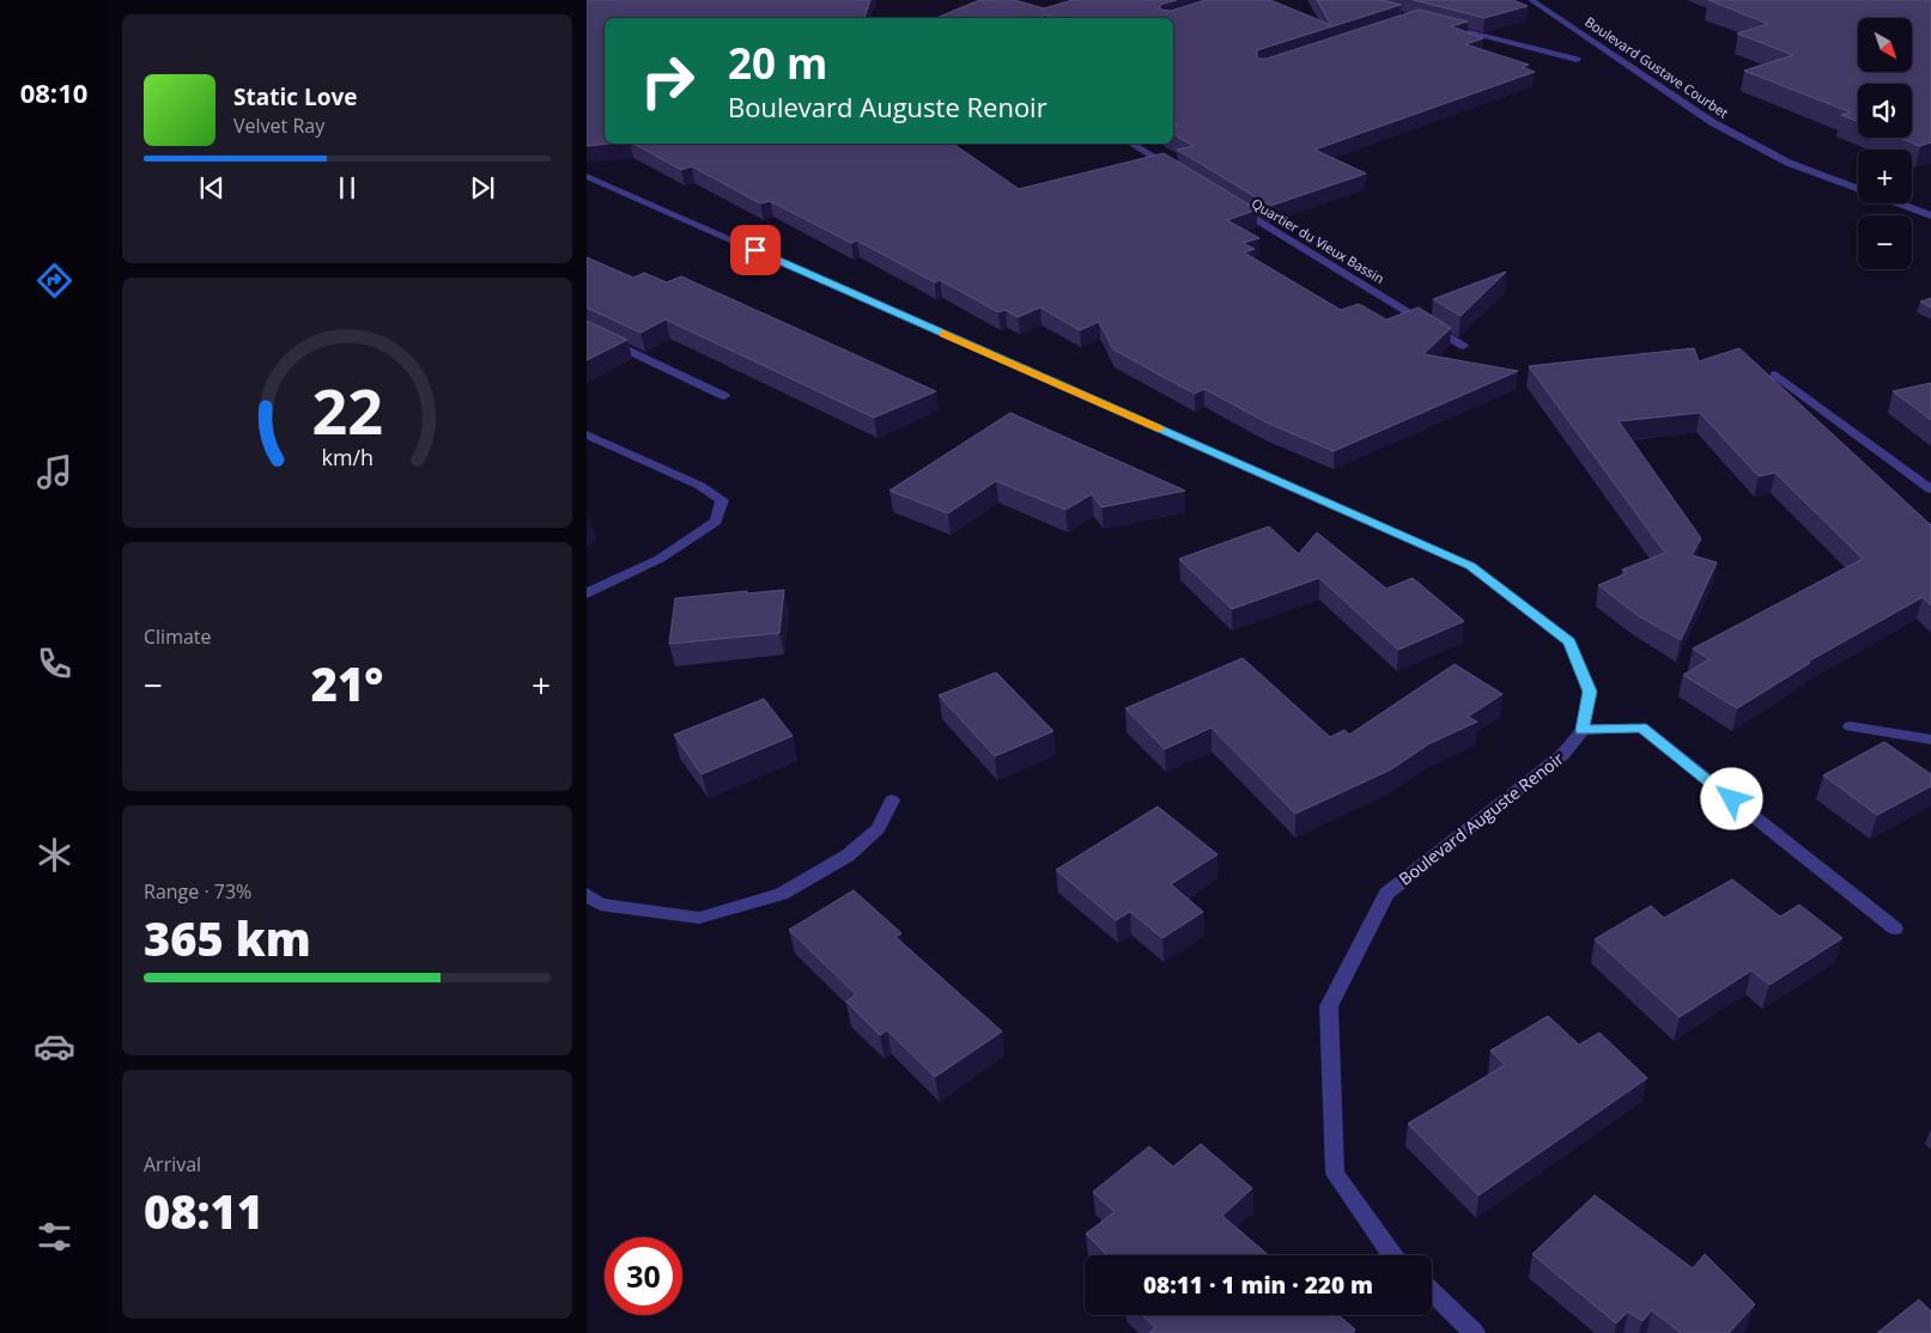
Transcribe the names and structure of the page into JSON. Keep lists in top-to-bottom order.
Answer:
{
  "streets": {
    "street": ["Boulevard Gustave Courbet", "Quartier du Vieux Bassin", "Boulevard Auguste Renoir"]
  },
  "north": "bottom right",
  "page": {
    "tabs": "08:10",
    "map_buttons": ["+", "−"],
    "turn": ["20 m", "Boulevard Auguste Renoir"],
    "song": ["Static Love", "Velvet Ray"],
    "tile": [
      "Climate",
      ["Range · 73%", "365 km"],
      ["Arrival", "08:11"]
    ],
    "heat": ["−", "21°", "+"],
    "limit": "30",
    "trip": "08:11 · 1 min · 220 m",
    "gauge": ["22", "km/h"]
  }
}
